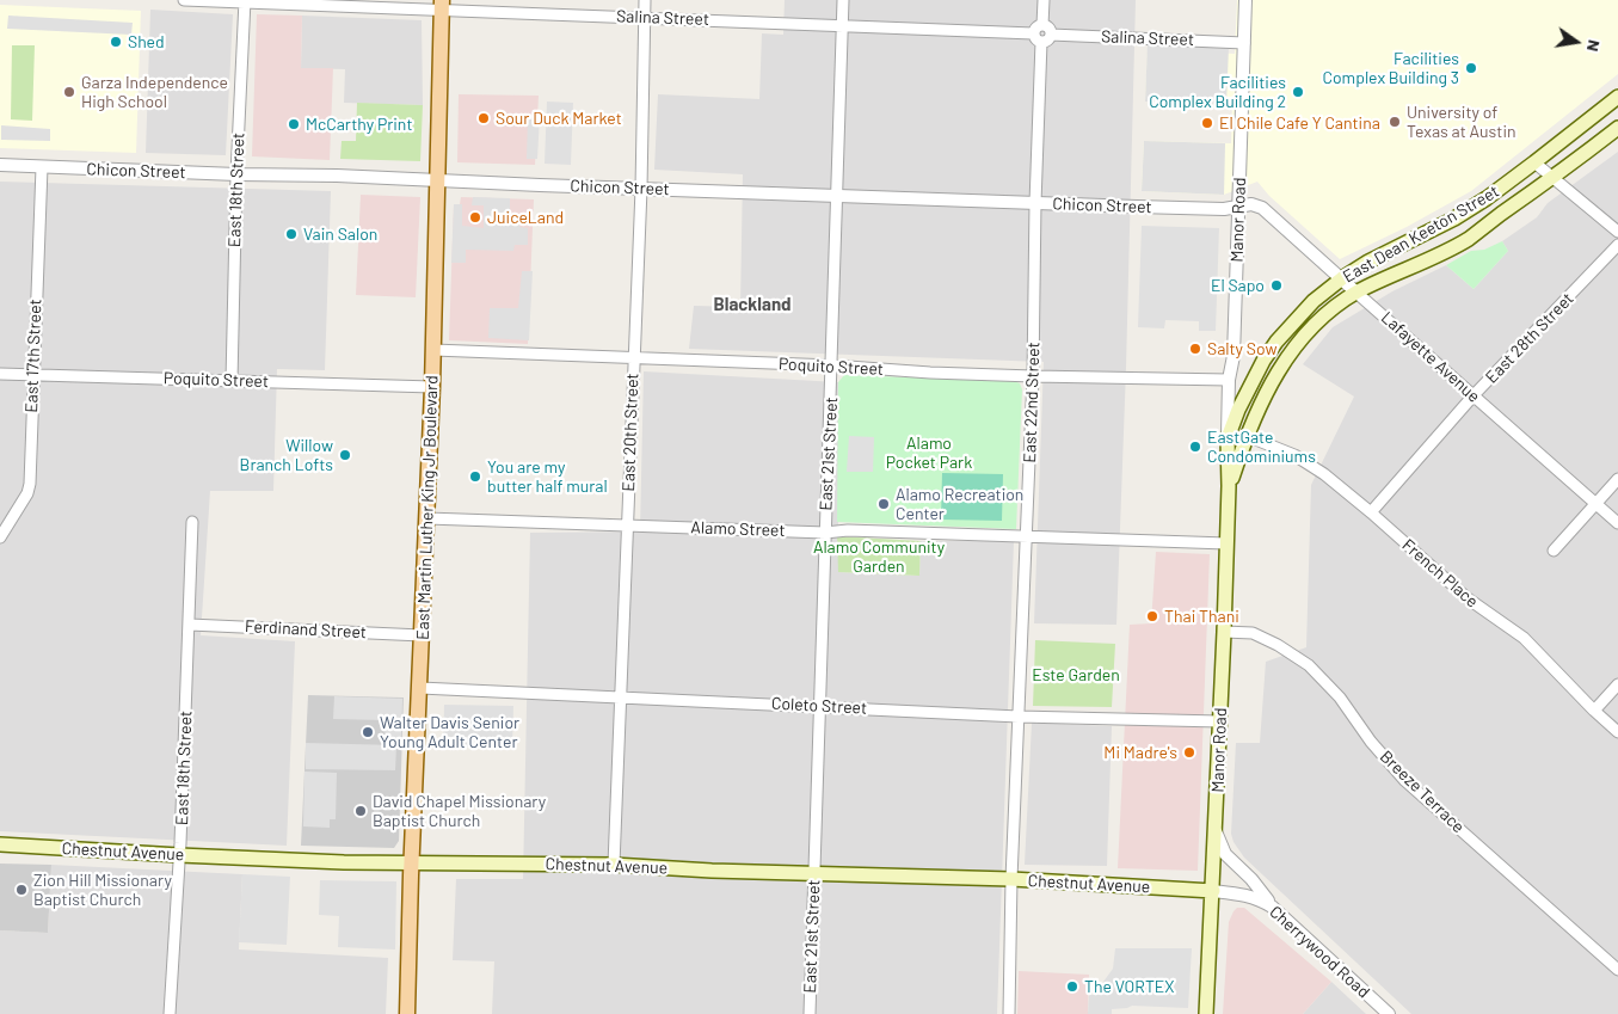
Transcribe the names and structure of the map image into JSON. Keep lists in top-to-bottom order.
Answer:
{
  "streets": {
    "main road": [
      "Manor Road",
      "East Dean Keeton Street",
      "East Martin Luther King Jr Boulevard",
      "Chestnut Avenue"
    ],
    "street": [
      "Salina Street",
      "Chicon Street",
      "East 18th Street",
      "East 28th Street",
      "East 17th Street",
      "Lafayette Avenue",
      "Poquito Street",
      "East 22nd Street",
      "East 20th Street",
      "East 21st Street",
      "Alamo Street",
      "French Place",
      "Ferdinand Street",
      "Coleto Street",
      "Breeze Terrace",
      "Cherrywood Road"
    ]
  },
  "crossings": [
    ["Salina Street", "East 18th Street"],
    ["Salina Street", "Manor Road"],
    ["Salina Street", "East 22nd Street"],
    ["Salina Street", "East 20th Street"],
    ["Salina Street", "East 21st Street"],
    ["Salina Street", "East Martin Luther King Jr Boulevard"],
    ["Chicon Street", "East 18th Street"],
    ["Chicon Street", "Manor Road"],
    ["Chicon Street", "East 17th Street"],
    ["Chicon Street", "Lafayette Avenue"],
    ["Chicon Street", "East 22nd Street"],
    ["Chicon Street", "East 20th Street"],
    ["Chicon Street", "East 21st Street"],
    ["Chicon Street", "East Martin Luther King Jr Boulevard"],
    ["East 18th Street", "Poquito Street"],
    ["East 18th Street", "Ferdinand Street"],
    ["East 18th Street", "Chestnut Avenue"],
    ["Manor Road", "East Dean Keeton Street"],
    ["Manor Road", "Lafayette Avenue"],
    ["Manor Road", "Poquito Street"],
    ["Manor Road", "Alamo Street"],
    ["Manor Road", "Coleto Street"],
    ["Manor Road", "Breeze Terrace"],
    ["Manor Road", "Chestnut Avenue"],
    ["Manor Road", "Cherrywood Road"],
    ["East Dean Keeton Street", "Lafayette Avenue"],
    ["East Dean Keeton Street", "French Place"],
    ["East 28th Street", "Lafayette Avenue"],
    ["East 28th Street", "French Place"],
    ["East 17th Street", "Poquito Street"],
    ["Poquito Street", "East 22nd Street"],
    ["Poquito Street", "East 20th Street"],
    ["Poquito Street", "East 21st Street"],
    ["Poquito Street", "East Martin Luther King Jr Boulevard"],
    ["East 22nd Street", "Alamo Street"],
    ["East 22nd Street", "Coleto Street"],
    ["East 22nd Street", "Chestnut Avenue"],
    ["East 20th Street", "Alamo Street"],
    ["East 20th Street", "Coleto Street"],
    ["East 20th Street", "Chestnut Avenue"],
    ["East 21st Street", "Alamo Street"],
    ["East 21st Street", "Coleto Street"],
    ["East 21st Street", "Chestnut Avenue"],
    ["East Martin Luther King Jr Boulevard", "Alamo Street"],
    ["East Martin Luther King Jr Boulevard", "Ferdinand Street"],
    ["East Martin Luther King Jr Boulevard", "Coleto Street"],
    ["East Martin Luther King Jr Boulevard", "Chestnut Avenue"],
    ["Chestnut Avenue", "Cherrywood Road"]
  ],
  "districts": ["Blackland"],
  "parks": ["Alamo Pocket Park", "Alamo Community Garden", "Este Garden"],
  "places": [
    "Shed",
    "Facilities Complex Building 3",
    "Garza Independence High School",
    "Facilities Complex Building 2",
    "Sour Duck Market",
    "University of Texas at Austin",
    "El Chile Cafe Y Cantina",
    "McCarthy Print",
    "JuiceLand",
    "Vain Salon",
    "El Sapo",
    "Salty Sow",
    "EastGate Condominiums",
    "Willow Branch Lofts",
    "You are my butter half mural",
    "Alamo Recreation Center",
    "Thai Thani",
    "Walter Davis Senior Young Adult Center",
    "Mi Madre's",
    "David Chapel Missionary Baptist Church",
    "Zion Hill Missionary Baptist Church",
    "The VORTEX"
  ],
  "north": "right"
}
